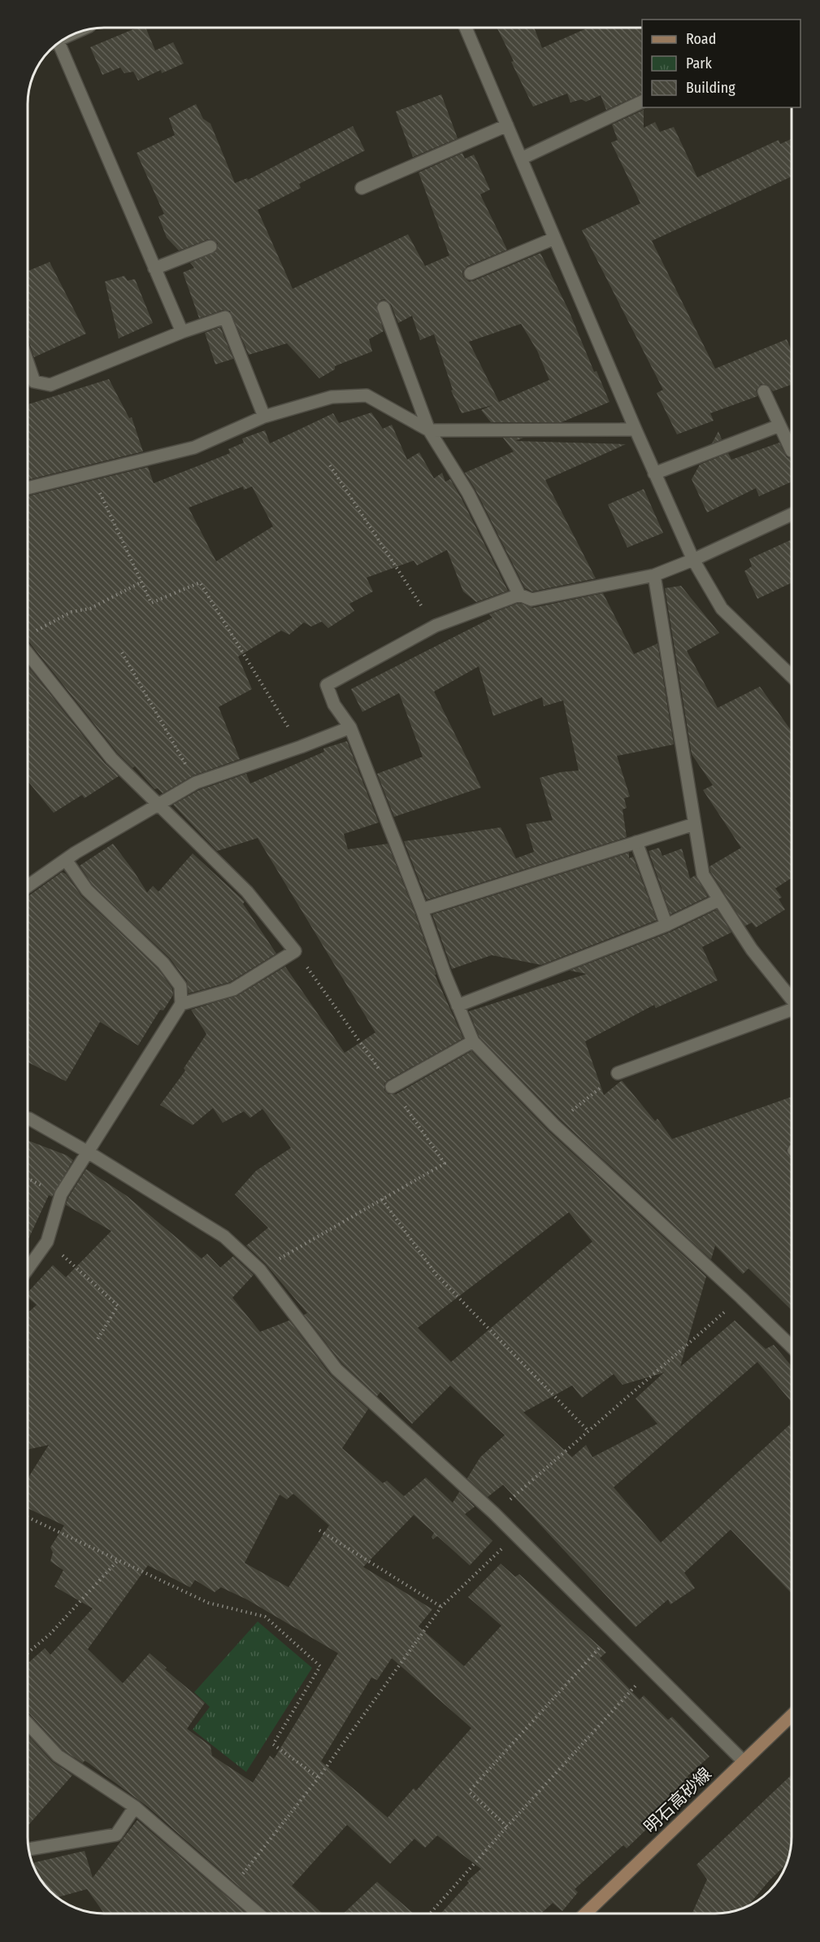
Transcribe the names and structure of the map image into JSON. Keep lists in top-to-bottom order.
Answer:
{
  "streets": {
    "main road": ["明石高砂線"]
  },
  "legend": ["Road", "Park", "Building"]
}
